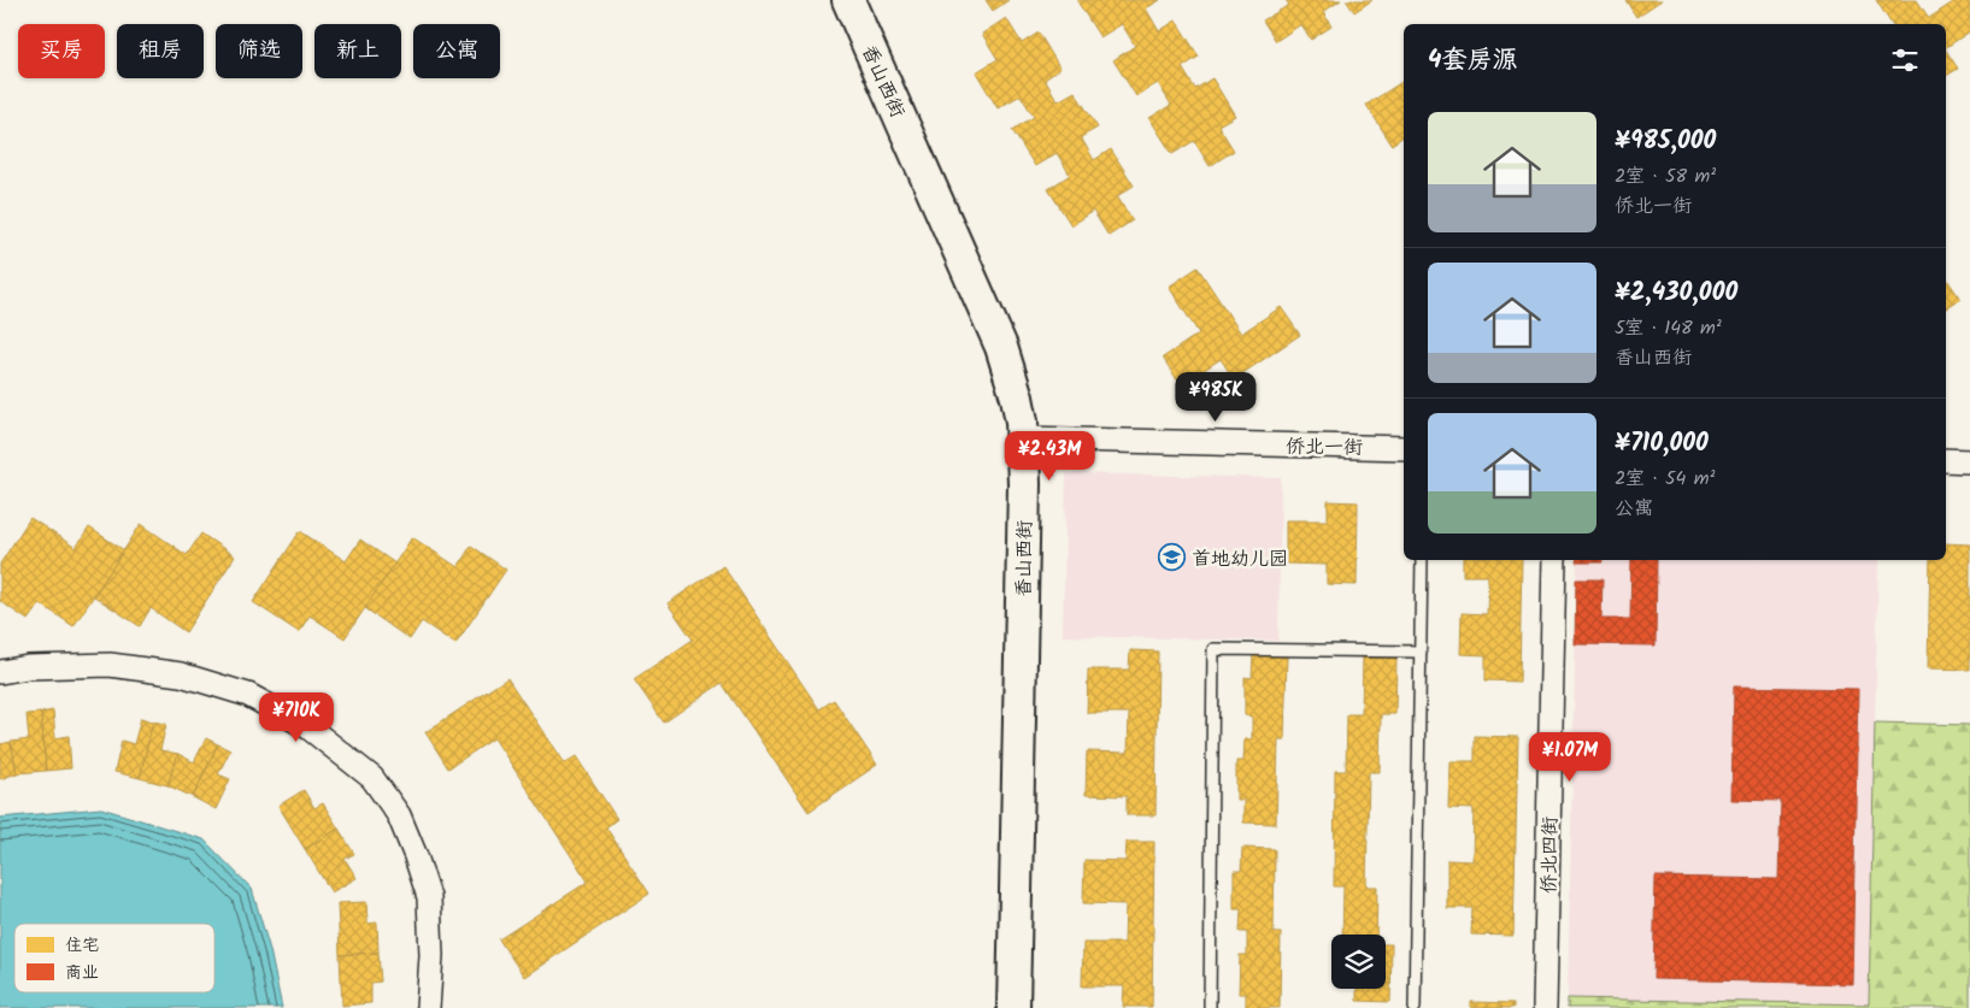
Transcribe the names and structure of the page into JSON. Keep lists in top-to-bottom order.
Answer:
{
  "streets": {
    "street": ["香山西街", "侨北一街", "侨北四街"]
  },
  "crossings": [
    ["香山西街", "侨北一街"]
  ],
  "places": {
    "school or university": ["首地幼儿园"]
  },
  "legend": ["住宅", "商业"],
  "page": {
    "chip": [
      "买房",
      "租房",
      "筛选",
      "新上",
      "公寓"
    ],
    "heading": "4套房源",
    "list": [
      {
        "name": "¥985,000",
        "note": "2室 · 58 m² · 侨北一街"
      },
      {
        "name": "¥2,430,000",
        "note": "5室 · 148 m² · 香山西街"
      },
      {
        "name": "¥710,000",
        "note": "2室 · 54 m² · 公寓"
      }
    ],
    "price": [
      "¥985K",
      "¥2.43M",
      "¥710K",
      "¥1.07M"
    ]
  }
}
